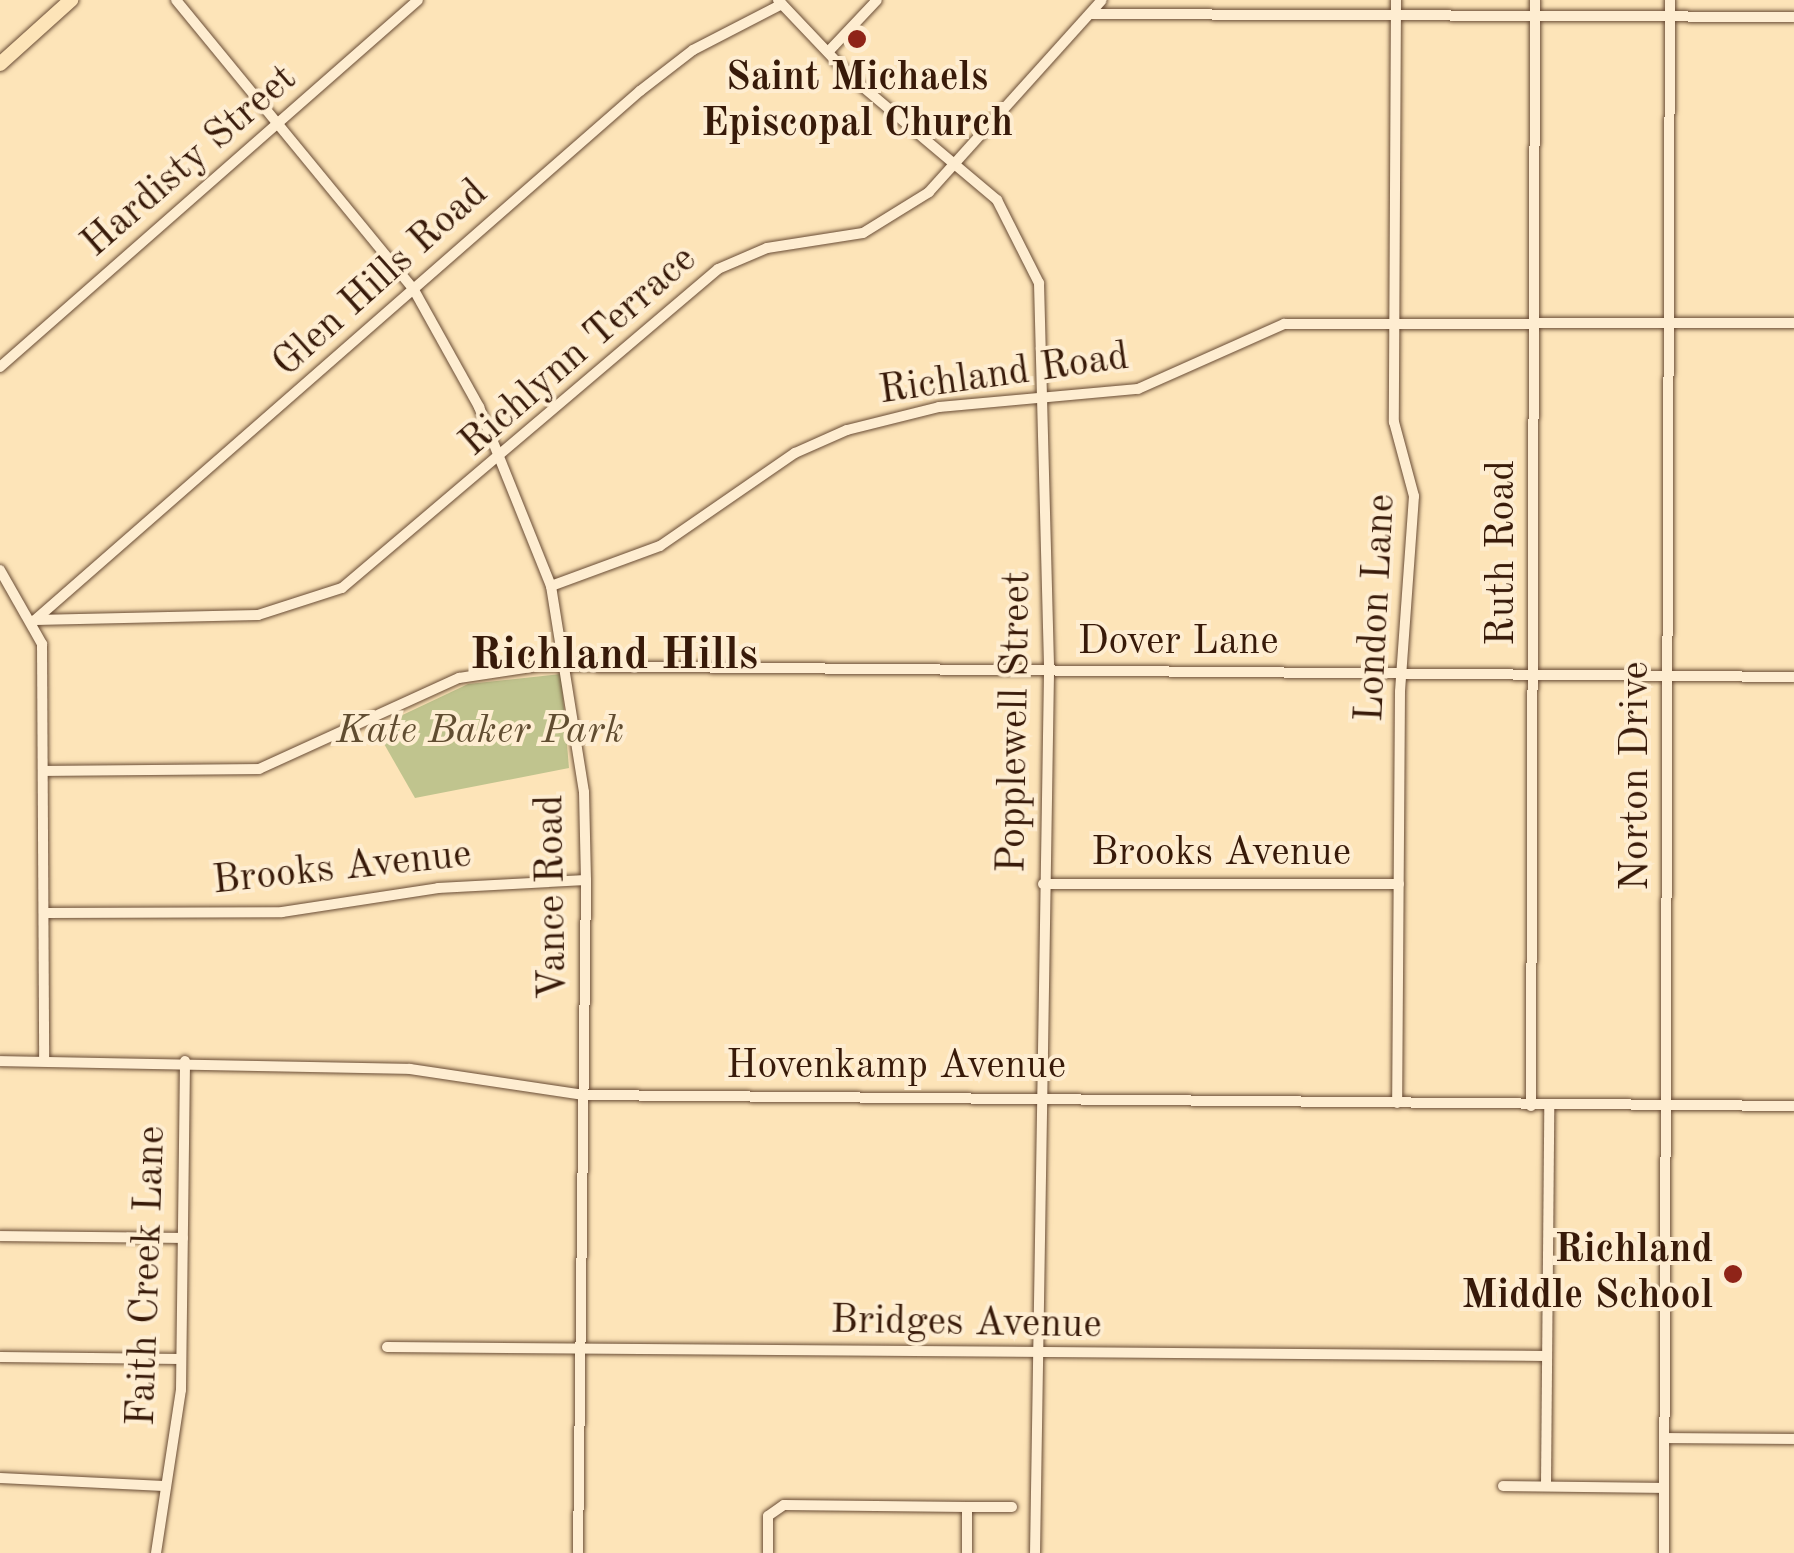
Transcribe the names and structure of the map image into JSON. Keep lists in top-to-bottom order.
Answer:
{
  "streets": {
    "street": [
      "Hardisty Street",
      "Glen Hills Road",
      "Richlynn Terrace",
      "Richland Road",
      "Ruth Road",
      "London Lane",
      "Dover Lane",
      "Popplewell Street",
      "Norton Drive",
      "Brooks Avenue",
      "Vance Road",
      "Hovenkamp Avenue",
      "Faith Creek Lane",
      "Bridges Avenue"
    ]
  },
  "crossings": [
    ["Hardisty Street", "Vance Road"],
    ["Glen Hills Road", "Richlynn Terrace"],
    ["Glen Hills Road", "Popplewell Street"],
    ["Glen Hills Road", "Vance Road"],
    ["Richlynn Terrace", "Popplewell Street"],
    ["Richlynn Terrace", "Vance Road"],
    ["Richland Road", "Ruth Road"],
    ["Richland Road", "London Lane"],
    ["Richland Road", "Popplewell Street"],
    ["Richland Road", "Norton Drive"],
    ["Richland Road", "Vance Road"],
    ["Ruth Road", "Dover Lane"],
    ["Ruth Road", "Hovenkamp Avenue"],
    ["London Lane", "Dover Lane"],
    ["London Lane", "Brooks Avenue"],
    ["London Lane", "Hovenkamp Avenue"],
    ["Dover Lane", "Popplewell Street"],
    ["Dover Lane", "Norton Drive"],
    ["Dover Lane", "Vance Road"],
    ["Popplewell Street", "Brooks Avenue"],
    ["Popplewell Street", "Hovenkamp Avenue"],
    ["Popplewell Street", "Bridges Avenue"],
    ["Norton Drive", "Hovenkamp Avenue"],
    ["Brooks Avenue", "Vance Road"],
    ["Vance Road", "Hovenkamp Avenue"],
    ["Vance Road", "Bridges Avenue"],
    ["Hovenkamp Avenue", "Faith Creek Lane"]
  ],
  "districts": ["Richland Hills"],
  "parks": ["Kate Baker Park"],
  "places": ["Saint Michaels Episcopal Church", "Richland Middle School"]
}
